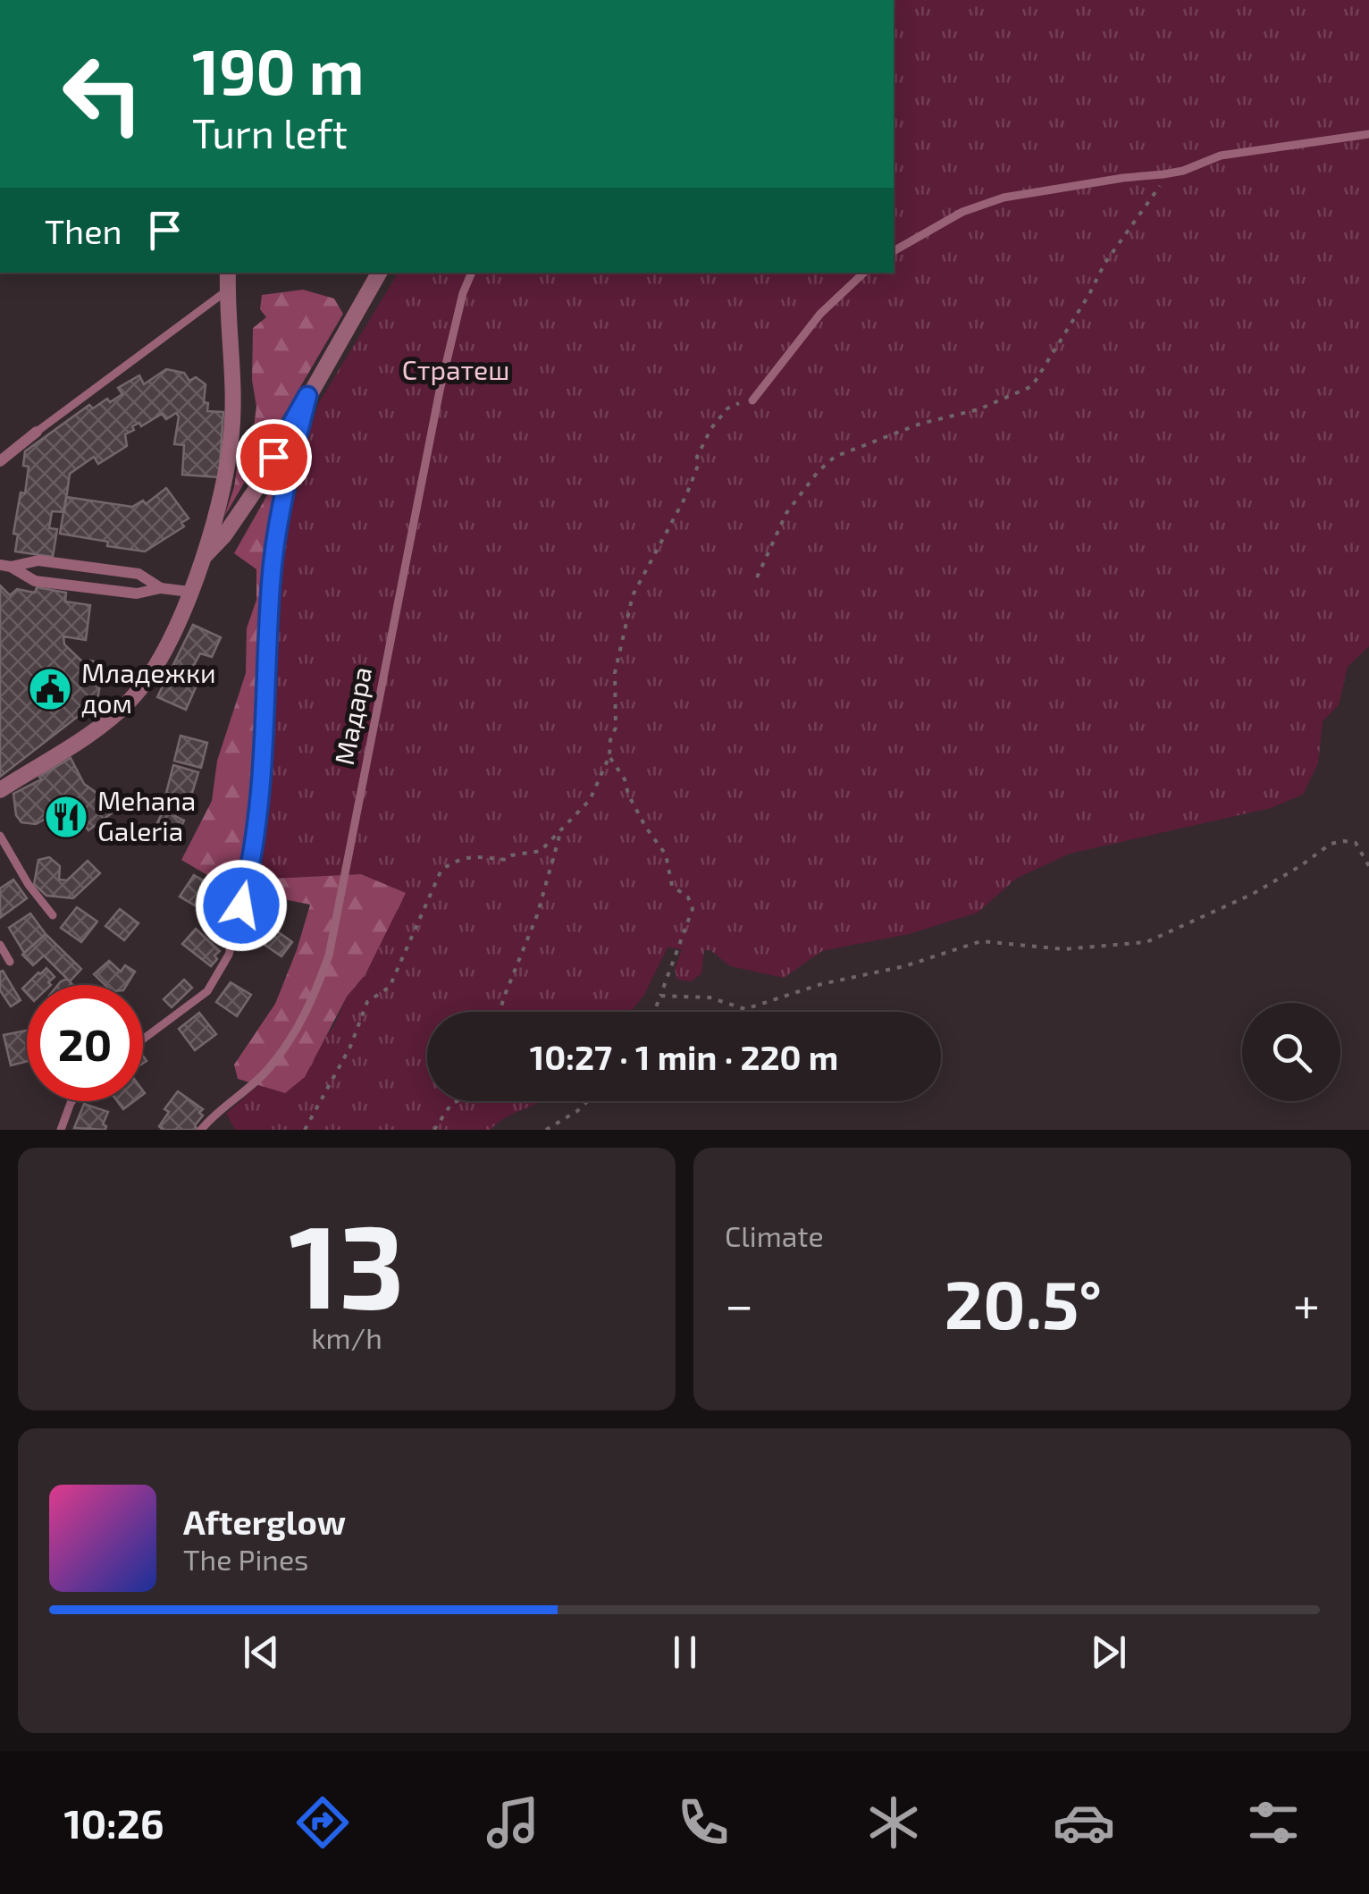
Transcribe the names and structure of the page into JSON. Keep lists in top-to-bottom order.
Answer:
{
  "streets": {
    "lane": ["Мадара"]
  },
  "parks": ["Стратеш"],
  "places": {
    "public building": ["Младежки дом"],
    "restaurant": ["Mehana Galeria"]
  },
  "page": {
    "turn": ["190 m", "Turn left"],
    "then": "Then",
    "limit": "20",
    "trip": "10:27 · 1 min · 220 m",
    "tile": [
      ["13", "km/h"],
      "Climate"
    ],
    "heat": ["−", "20.5°", "+"],
    "song": ["Afterglow", "The Pines"],
    "tabs": "10:26"
  }
}
